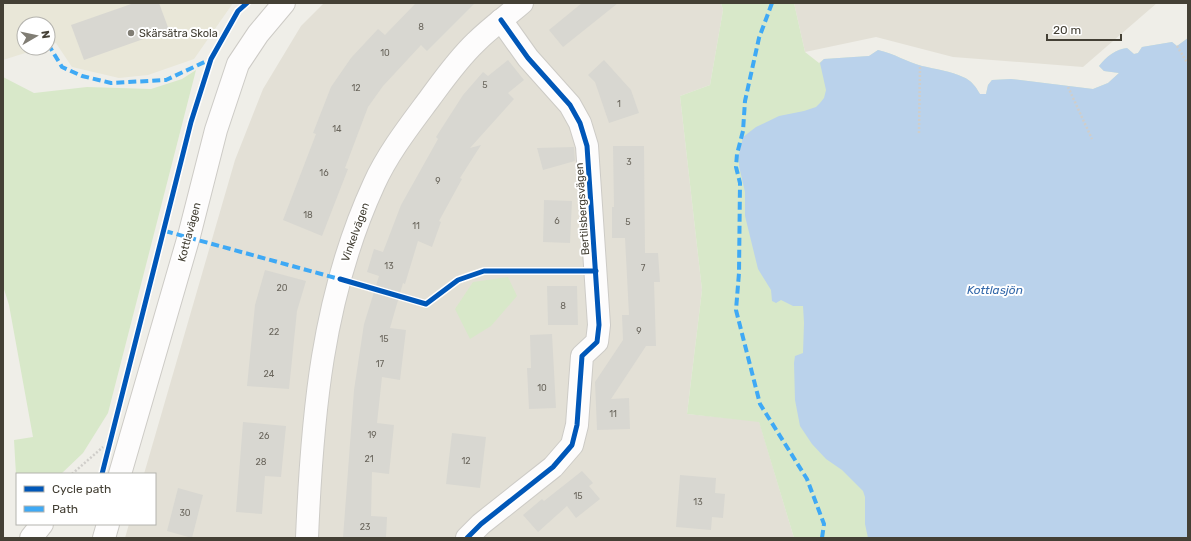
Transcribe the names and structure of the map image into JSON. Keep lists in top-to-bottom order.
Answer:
{
  "streets": {
    "street": ["Bertilsbergsvägen", "Kottlavägen", "Vinkelvägen"]
  },
  "crossings": [
    ["Bertilsbergsvägen", "Vinkelvägen"]
  ],
  "water": ["Kottlasjön"],
  "places": ["Skärsätra Skola"],
  "house_numbers": [
    "8",
    "10",
    "5",
    "12",
    "1",
    "14",
    "3",
    "16",
    "9",
    "18",
    "6",
    "5",
    "11",
    "13",
    "7",
    "20",
    "8",
    "9",
    "22",
    "15",
    "17",
    "24",
    "10",
    "11",
    "19",
    "26",
    "21",
    "12",
    "28",
    "15",
    "13",
    "30",
    "23"
  ],
  "legend": ["Cycle path", "Path"],
  "scale_bar": "20 m",
  "north": "right"
}
